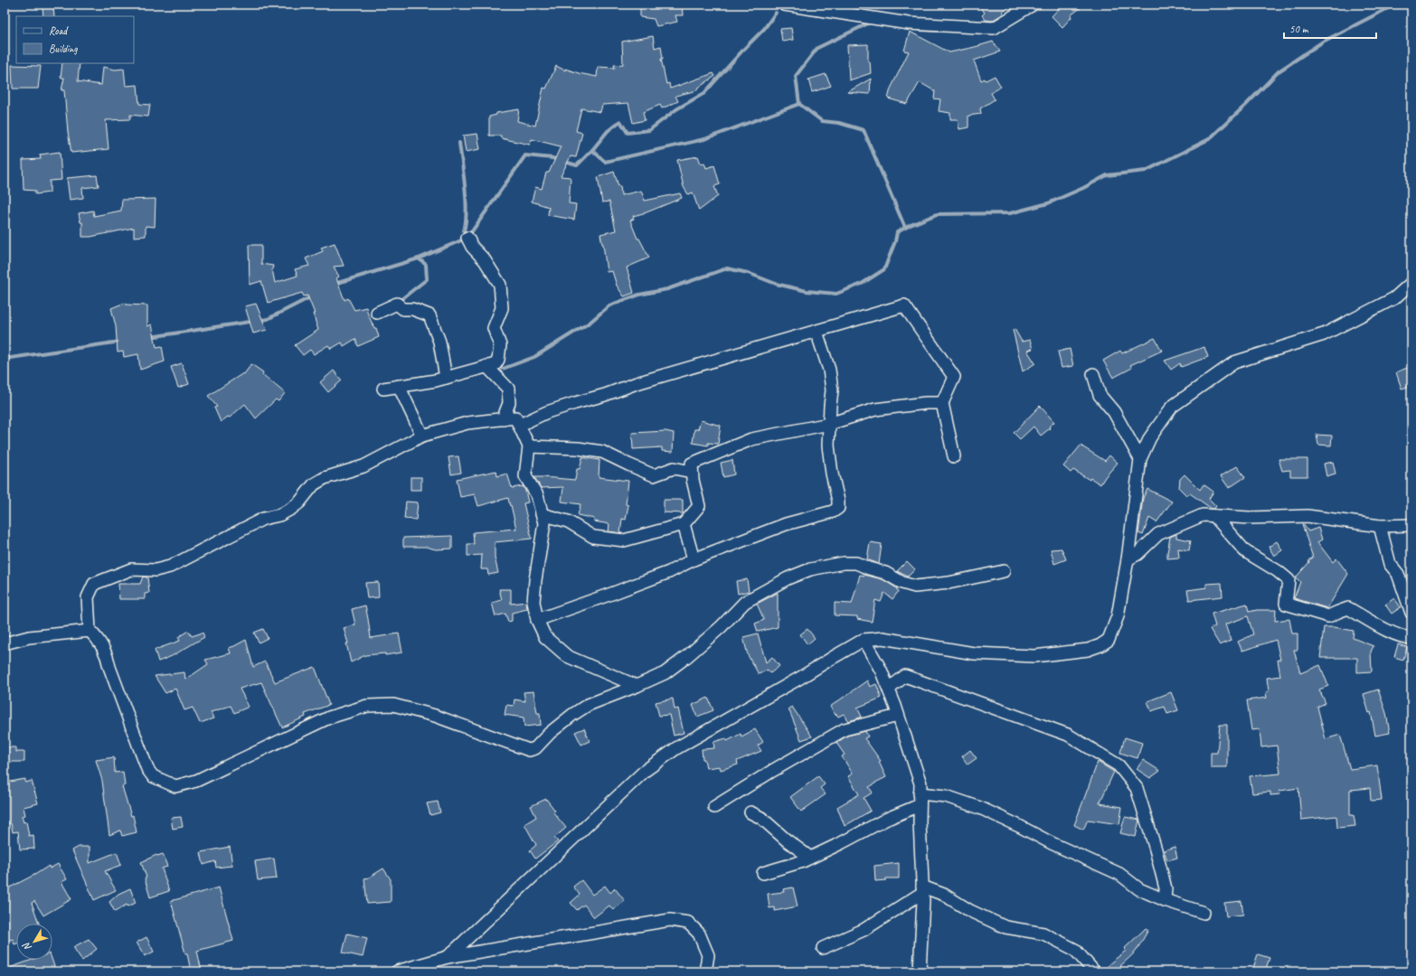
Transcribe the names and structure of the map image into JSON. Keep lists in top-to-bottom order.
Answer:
{
  "legend": ["Road", "Building"],
  "scale_bar": "50 m",
  "north": "bottom left"
}
